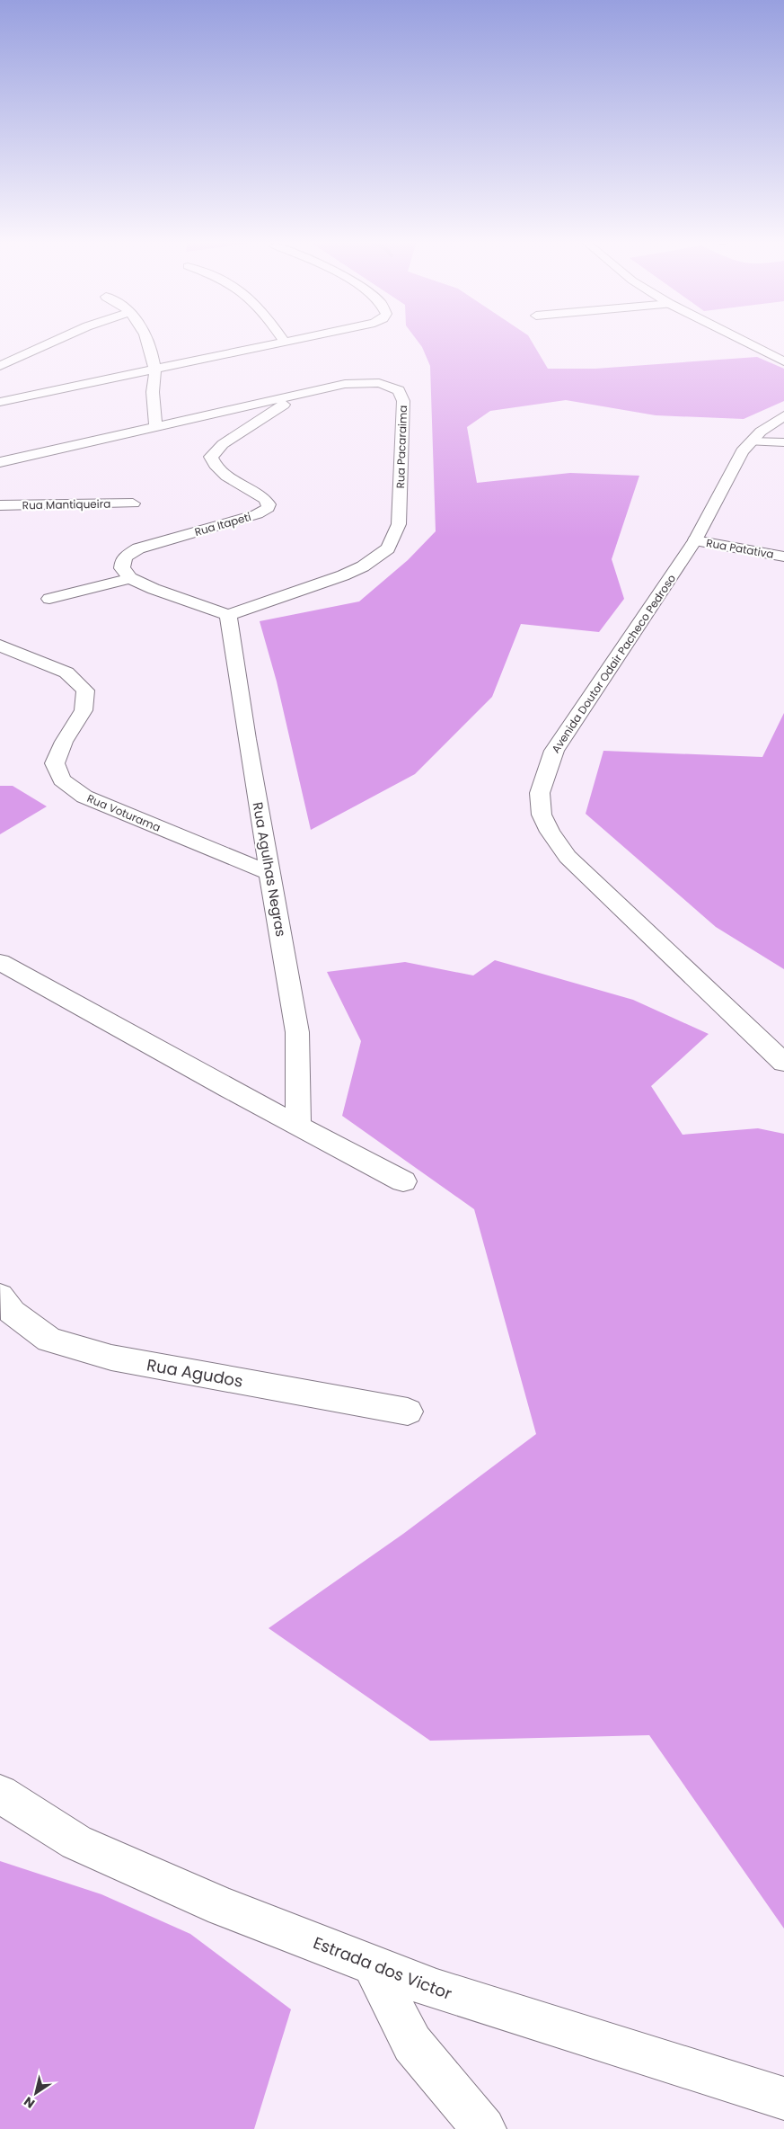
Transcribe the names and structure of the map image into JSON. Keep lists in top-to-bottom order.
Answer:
{
  "streets": {
    "street": [
      "Rua Pacaraima",
      "Rua Mantiqueira",
      "Rua Itapeti",
      "Rua Patativa",
      "Avenida Doutor Odair Pacheco Pedroso",
      "Rua Voturama",
      "Rua Agulhas Negras",
      "Rua Agudos",
      "Estrada dos Victor"
    ]
  },
  "crossings": [
    ["Rua Pacaraima", "Rua Itapeti"],
    ["Rua Pacaraima", "Rua Agulhas Negras"],
    ["Rua Patativa", "Avenida Doutor Odair Pacheco Pedroso"],
    ["Rua Voturama", "Rua Agulhas Negras"]
  ],
  "north": "bottom left"
}
